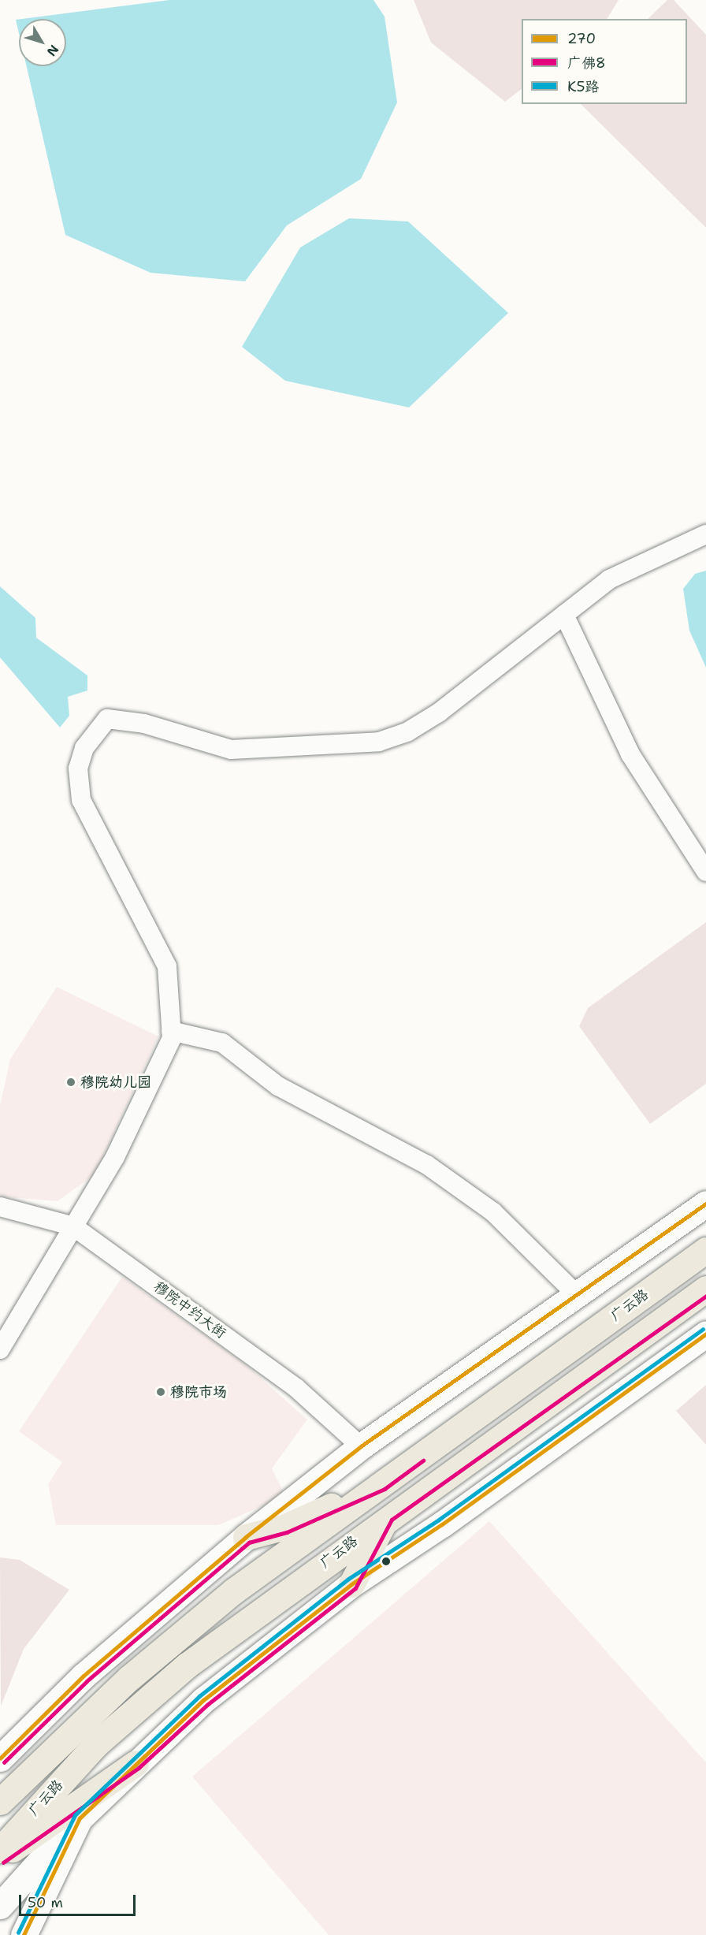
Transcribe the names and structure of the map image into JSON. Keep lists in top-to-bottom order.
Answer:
{
  "streets": {
    "main road": ["广云路"],
    "street": ["穆院中约大街"]
  },
  "places": ["穆院幼儿园", "穆院市场"],
  "lines": ["transit line 270", "transit line 广佛8", "transit line K5路"],
  "legend": ["270", "广佛8", "K5路"],
  "scale_bar": "50 m",
  "north": "bottom right"
}
